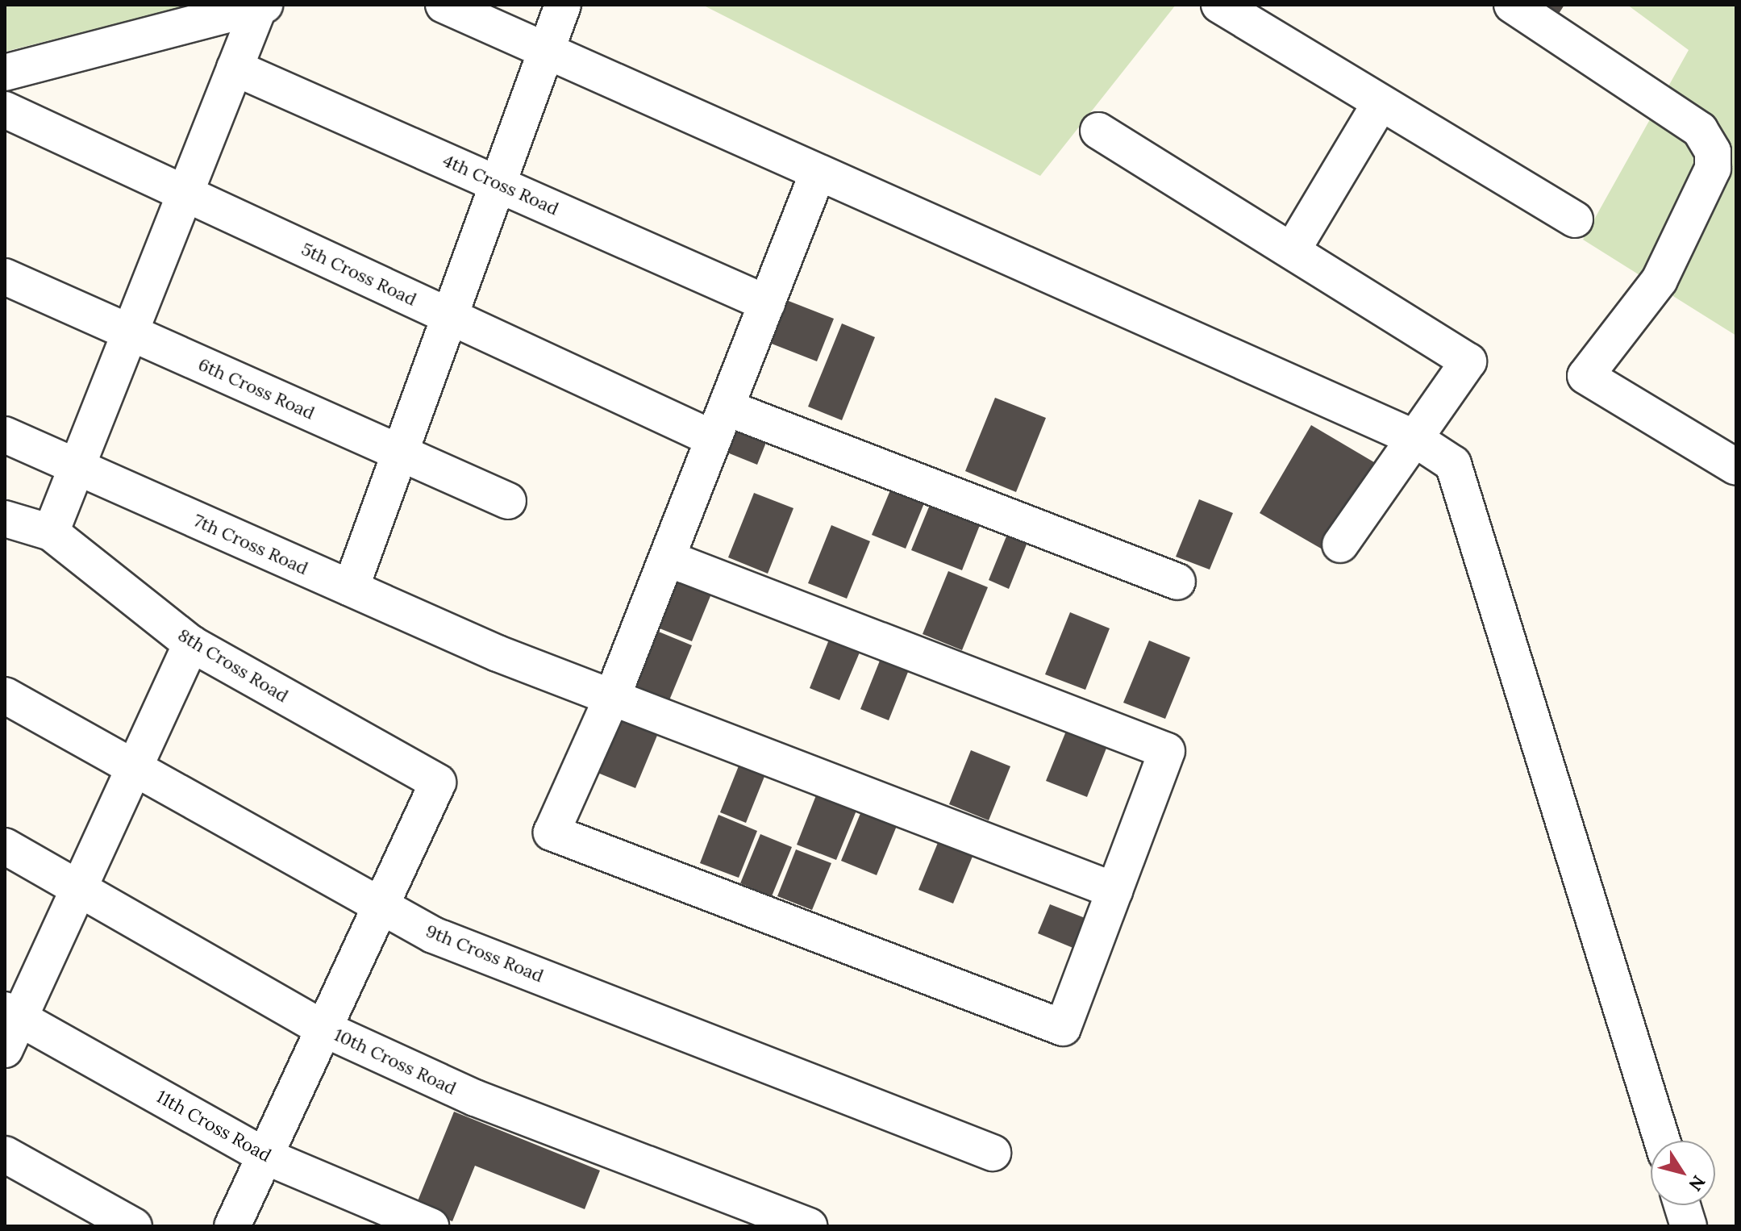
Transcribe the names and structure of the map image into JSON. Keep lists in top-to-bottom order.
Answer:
{
  "streets": {
    "street": [
      "4th Cross Road",
      "5th Cross Road",
      "6th Cross Road",
      "7th Cross Road",
      "8th Cross Road",
      "9th Cross Road",
      "10th Cross Road",
      "11th Cross Road"
    ]
  },
  "crossings": [
    ["8th Cross Road", "9th Cross Road"]
  ],
  "north": "bottom right"
}
